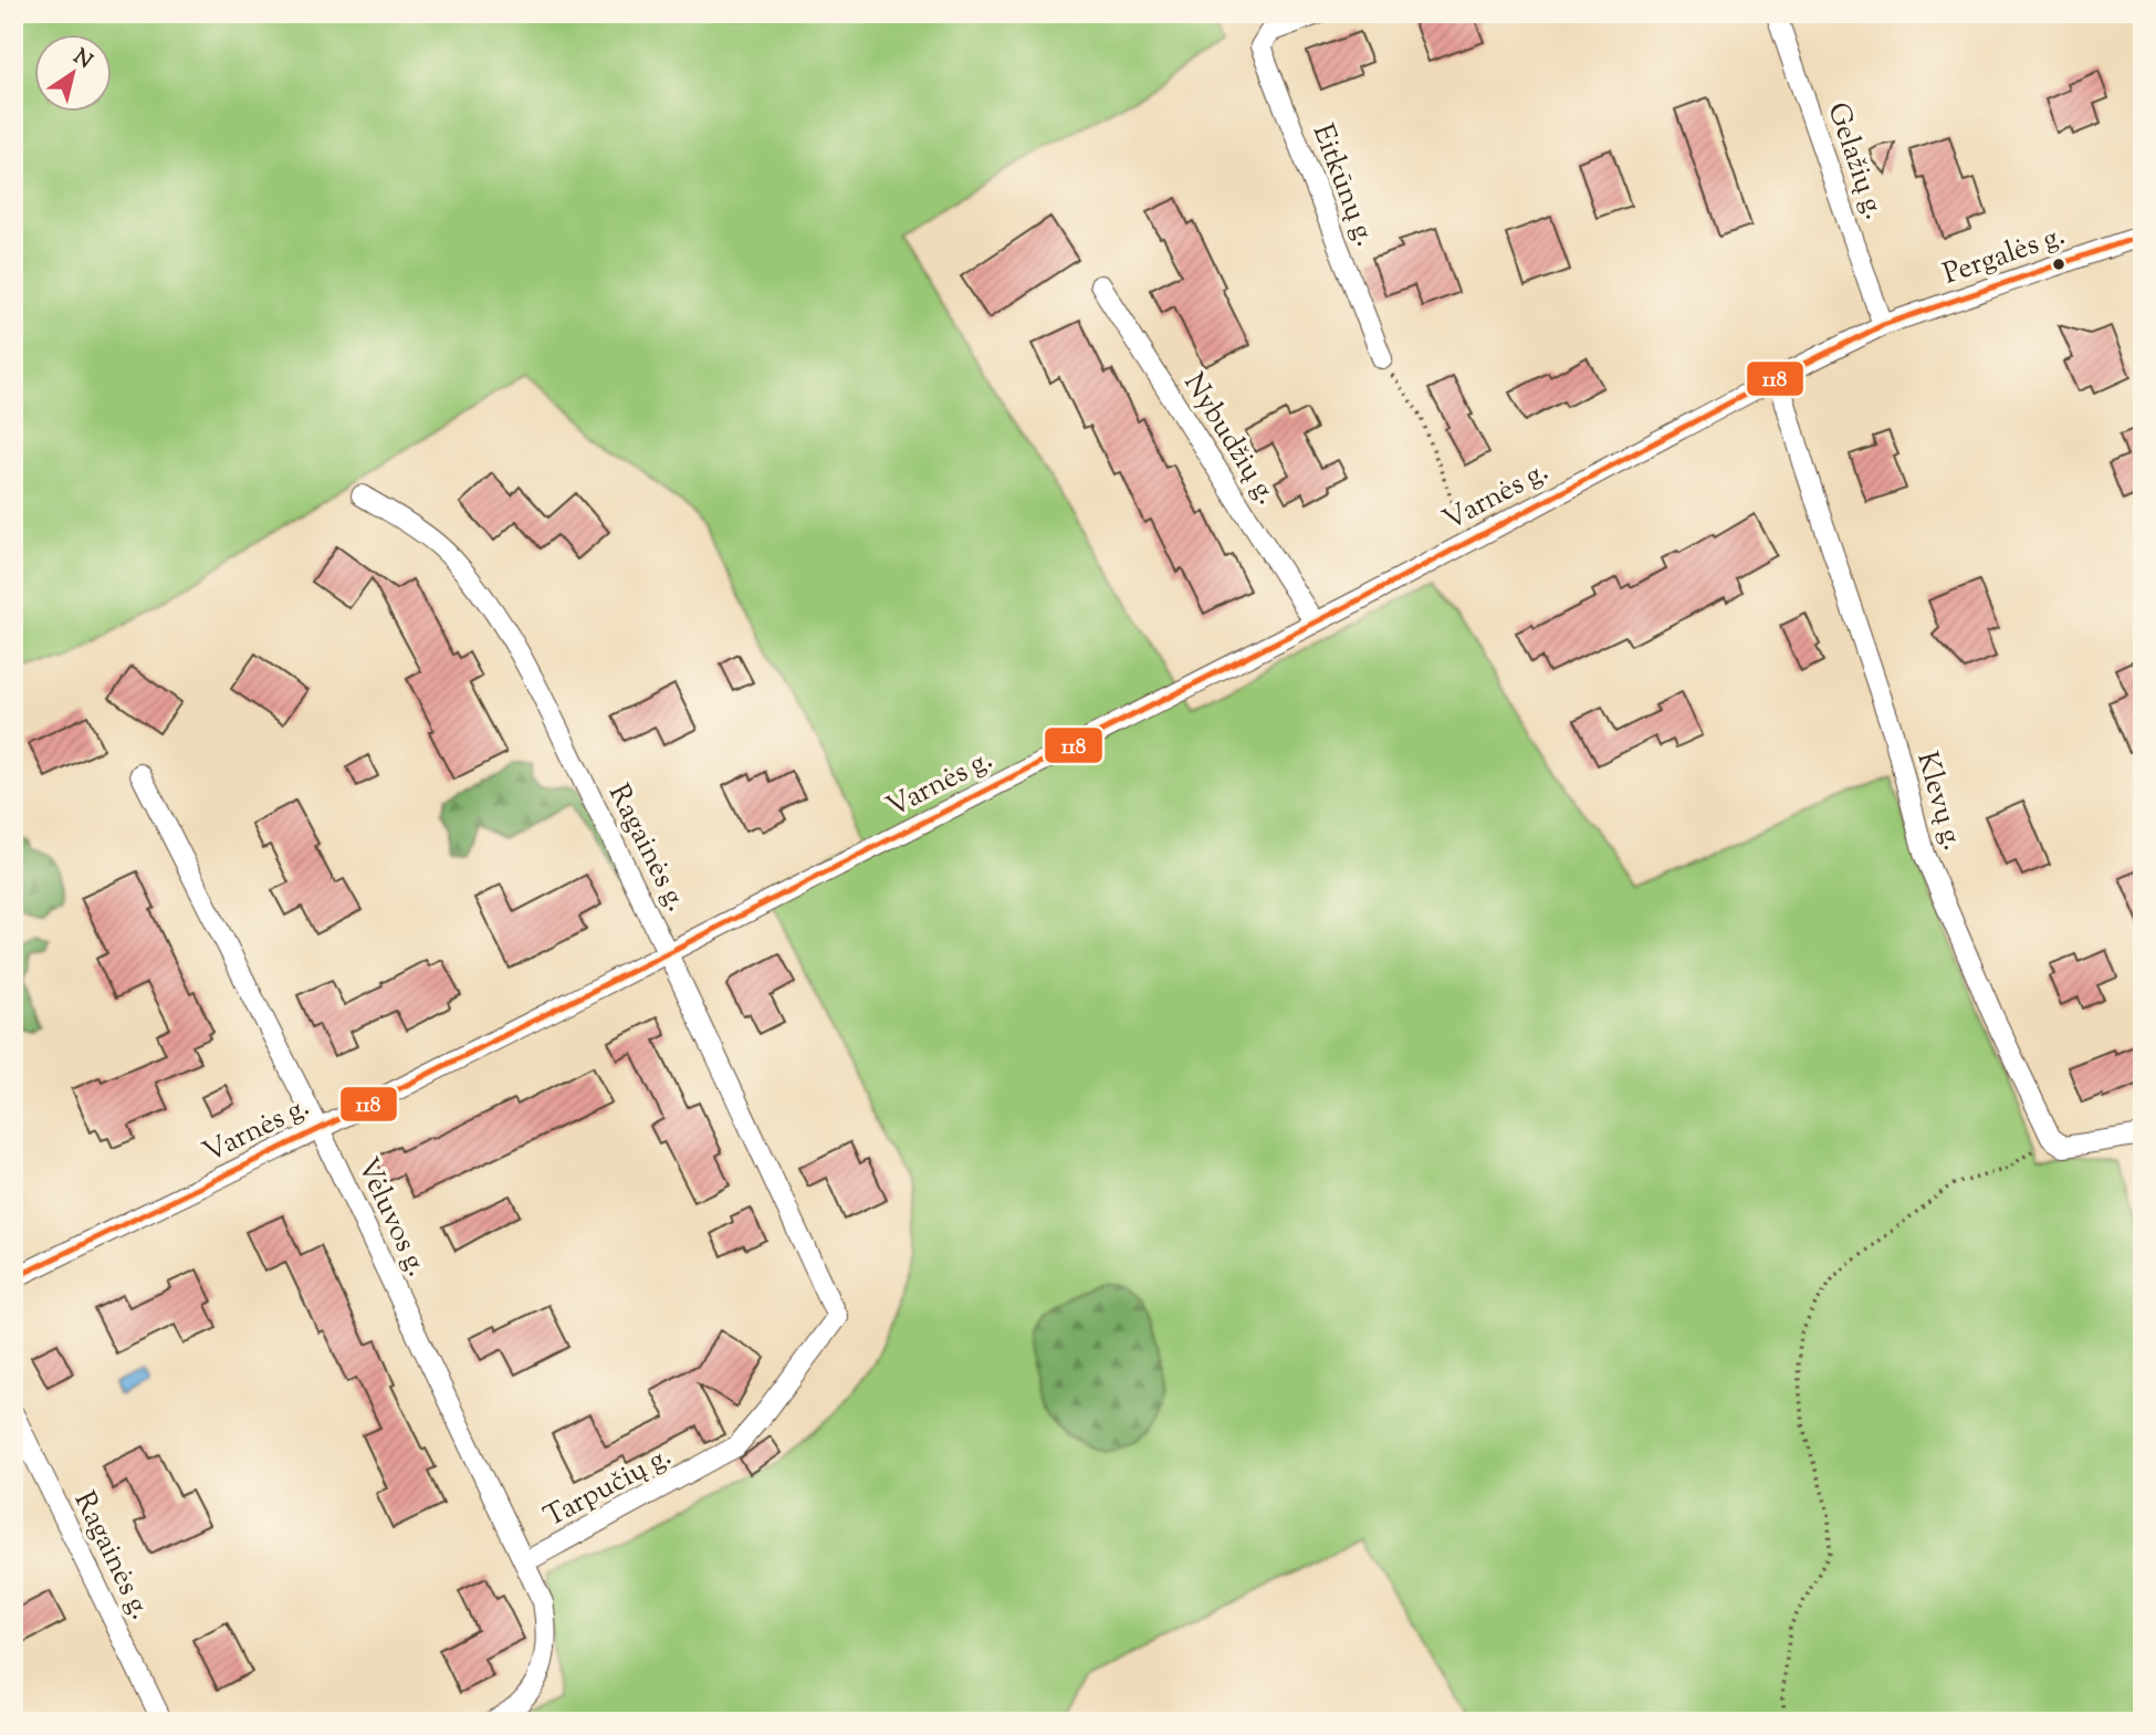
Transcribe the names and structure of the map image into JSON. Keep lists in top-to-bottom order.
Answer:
{
  "streets": {
    "street": [
      "Gelažių g.",
      "Eitkūnų g.",
      "Pergalės g.",
      "Nybudžių g.",
      "Varnės g.",
      "Klevų g.",
      "Ragainės g.",
      "Vėluvos g.",
      "Tarpučių g."
    ]
  },
  "crossings": [
    ["Gelažių g.", "Pergalės g."],
    ["Gelažių g.", "Varnės g."],
    ["Pergalės g.", "Varnės g."],
    ["Nybudžių g.", "Varnės g."],
    ["Varnės g.", "Klevų g."],
    ["Varnės g.", "Ragainės g."],
    ["Varnės g.", "Vėluvos g."],
    ["Ragainės g.", "Tarpučių g."],
    ["Vėluvos g.", "Tarpučių g."]
  ],
  "lines": ["transit line 118"],
  "north": "top right"
}
